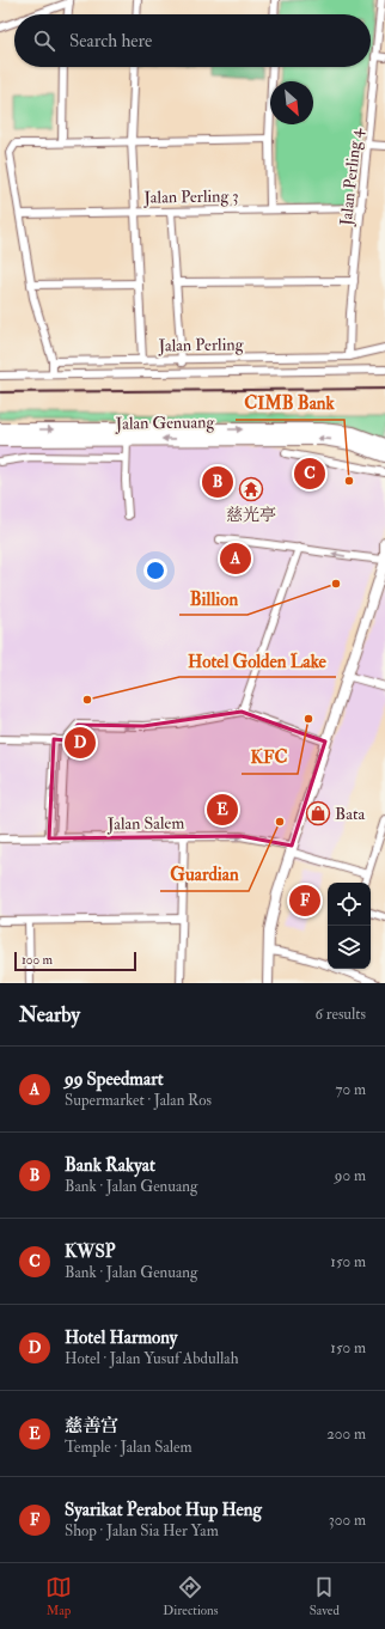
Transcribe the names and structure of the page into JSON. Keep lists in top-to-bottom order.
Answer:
{
  "streets": {
    "highway": ["Jalan Genuang"],
    "street": [
      "Jalan Perling 4",
      "Jalan Perling 3",
      "Jalan Perling",
      "Jalan Salem"
    ]
  },
  "crossings": [
    ["Jalan Perling 4", "Jalan Perling 3"],
    ["Jalan Perling 4", "Jalan Perling"]
  ],
  "one_way": ["Jalan Salem"],
  "places": {
    "other": [
      "CIMB Bank",
      "Billion",
      "Hotel Golden Lake",
      "KFC",
      "Guardian"
    ],
    "temple": ["慈光亭"],
    "shop": ["Bata"]
  },
  "scale_bar": "100 m",
  "north": "bottom right",
  "page": {
    "search": "Search here",
    "pins": [
      "C",
      "B",
      "A",
      "D",
      "E",
      "F"
    ],
    "scale": "100 m",
    "heading": ["Nearby", "6 results"],
    "list": [
      {
        "mark": "A",
        "name": "99 Speedmart",
        "note": "Supermarket · Jalan Ros",
        "value": "70 m"
      },
      {
        "mark": "B",
        "name": "Bank Rakyat",
        "note": "Bank · Jalan Genuang",
        "value": "90 m"
      },
      {
        "mark": "C",
        "name": "KWSP",
        "note": "Bank · Jalan Genuang",
        "value": "150 m"
      },
      {
        "mark": "D",
        "name": "Hotel Harmony",
        "note": "Hotel · Jalan Yusuf Abdullah",
        "value": "150 m"
      },
      {
        "mark": "E",
        "name": "慈善宫",
        "note": "Temple · Jalan Salem",
        "value": "200 m"
      },
      {
        "mark": "F",
        "name": "Syarikat Perabot Hup Heng",
        "note": "Shop · Jalan Sia Her Yam",
        "value": "300 m"
      }
    ],
    "nav": ["Map", "Directions", "Saved"]
  }
}
